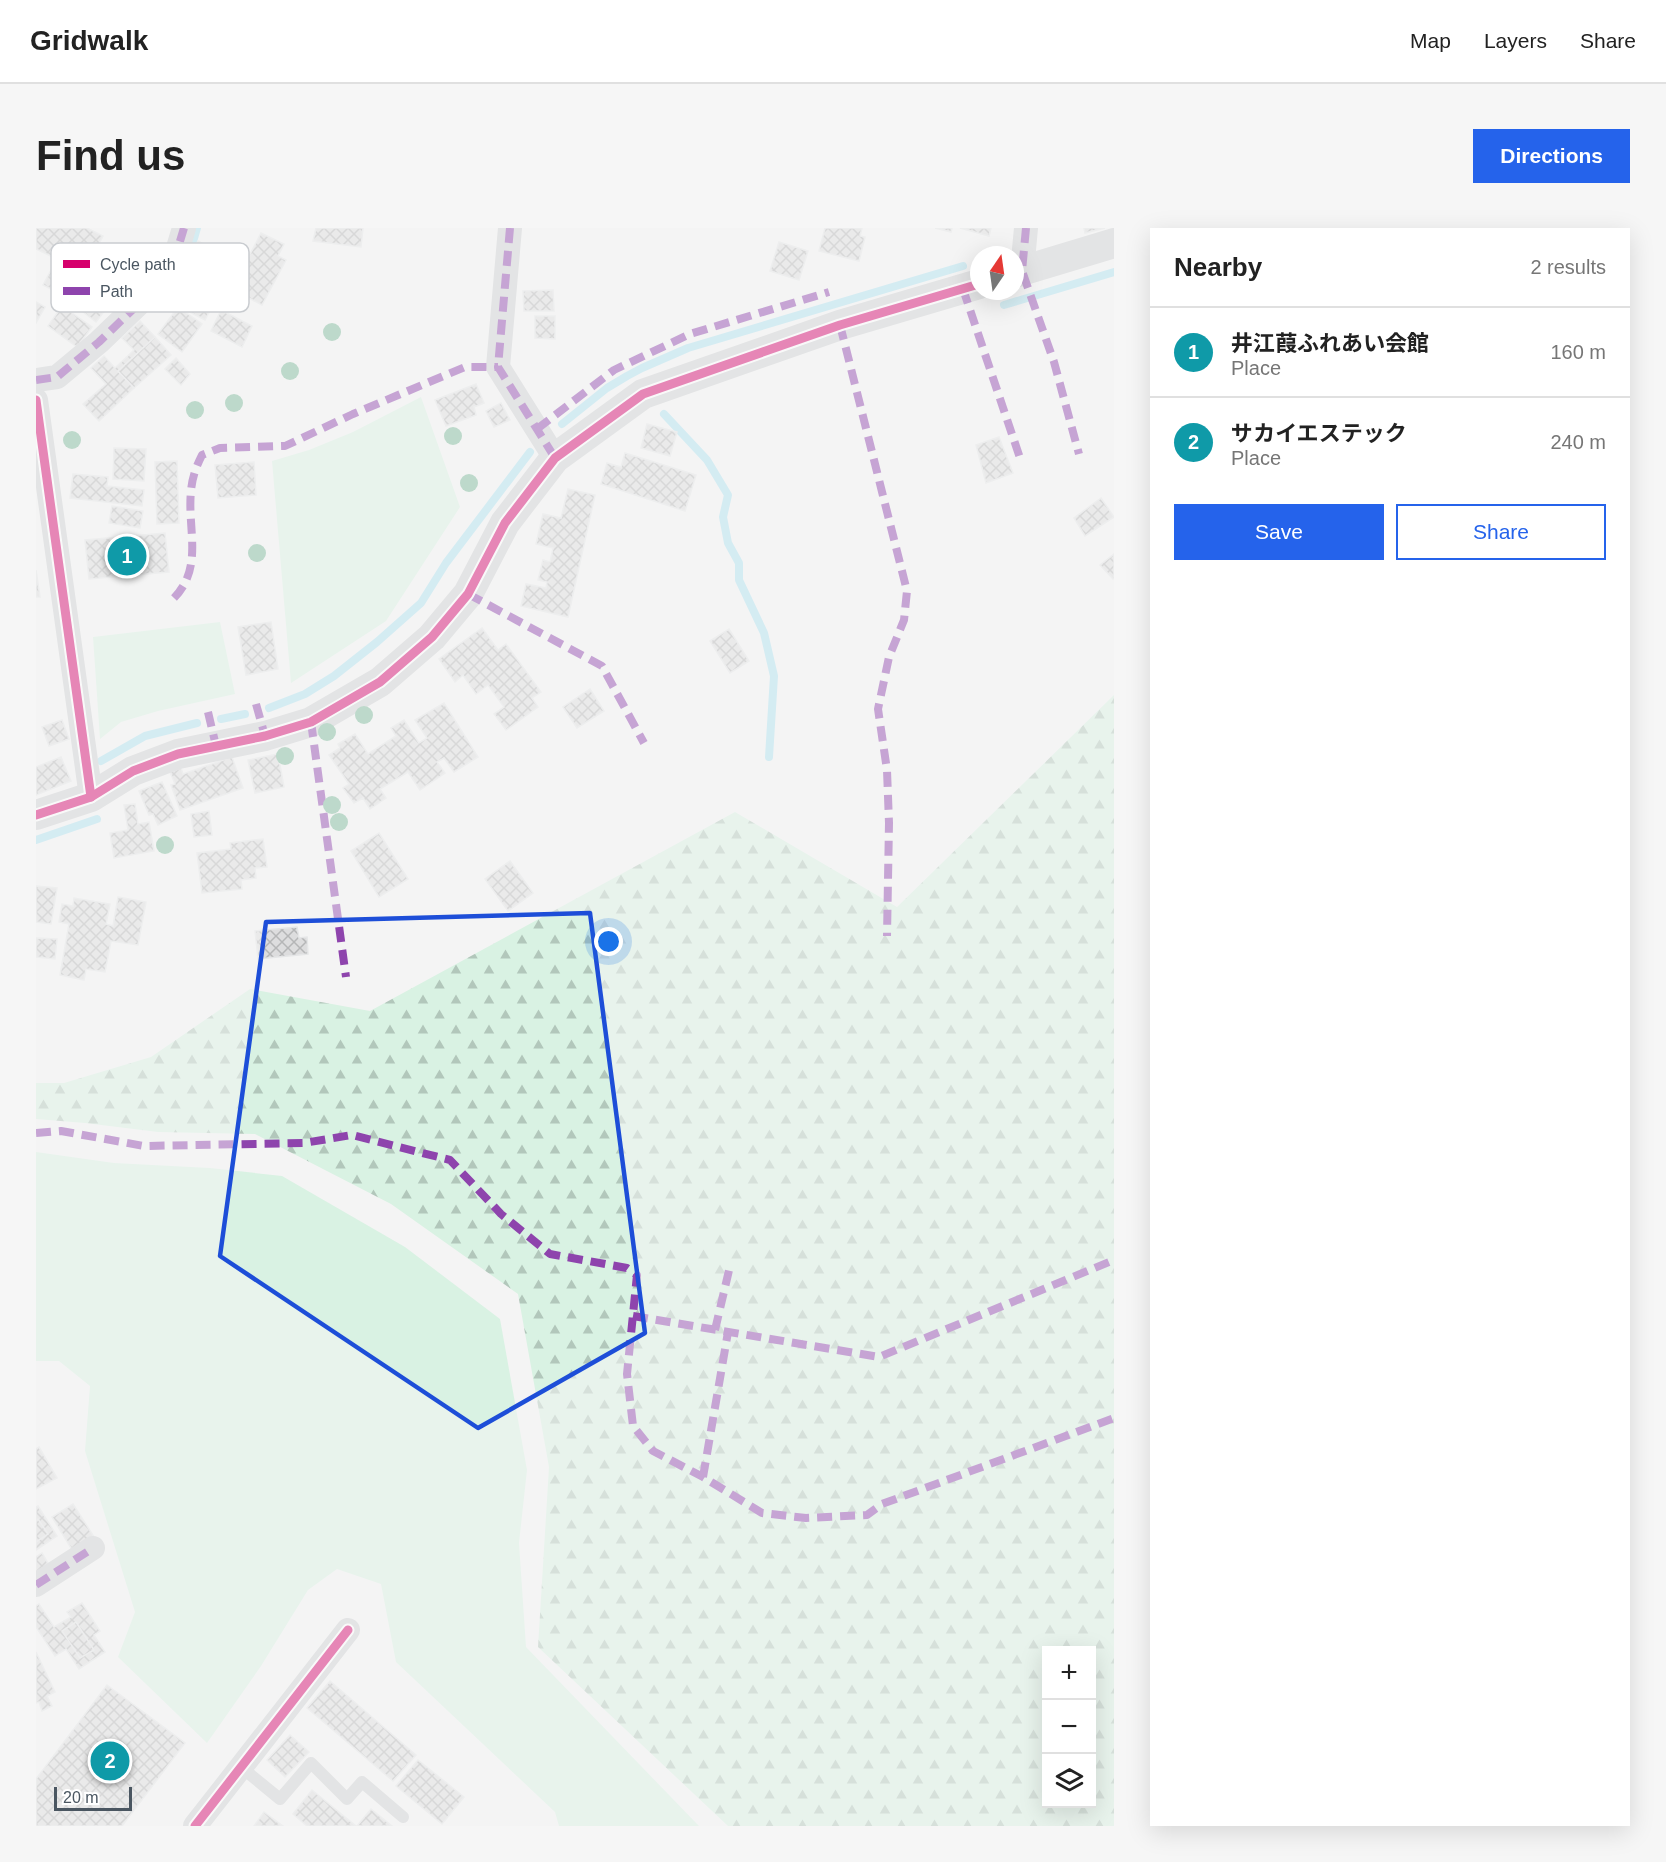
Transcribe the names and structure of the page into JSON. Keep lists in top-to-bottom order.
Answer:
{
  "legend": ["Cycle path", "Path"],
  "scale_bar": "20 m",
  "north": "top",
  "page": {
    "header": "Gridwalk",
    "nav": ["Map", "Layers", "Share"],
    "buttons": [
      "Directions",
      ["Save", "Share"]
    ],
    "title": "Find us",
    "heading": ["Nearby", "2 results"],
    "list": [
      {
        "mark": "1",
        "name": "井江葭ふれあい会館",
        "note": "Place",
        "value": "160 m"
      },
      {
        "mark": "2",
        "name": "サカイエステック",
        "note": "Place",
        "value": "240 m"
      }
    ],
    "pins": ["1", "2"],
    "map_buttons": ["+", "−"],
    "scale": "20 m"
  }
}
